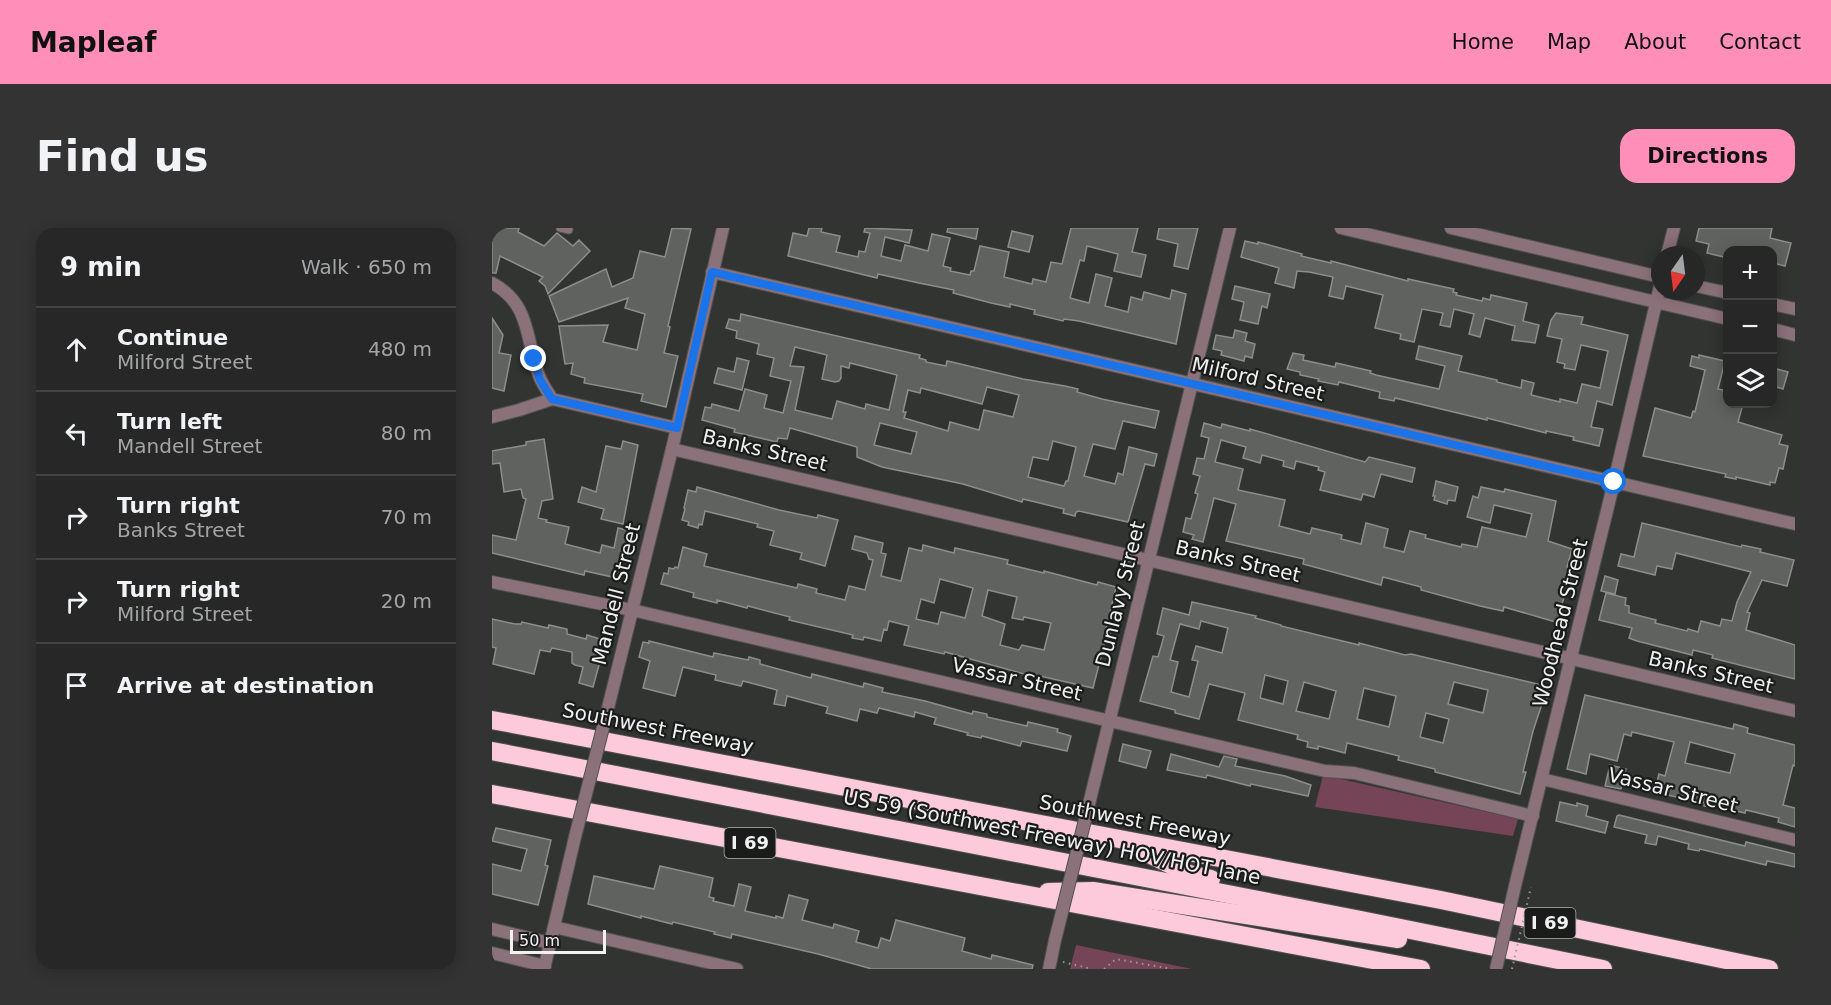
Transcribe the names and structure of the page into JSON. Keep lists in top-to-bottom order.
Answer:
{
  "streets": {
    "highway": ["Southwest Freeway", "US 59 (Southwest Freeway) HOV/HOT lane", "I 69"],
    "street": [
      "Milford Street",
      "Banks Street",
      "Mandell Street",
      "Dunlavy Street",
      "Woodhead Street",
      "Vassar Street"
    ]
  },
  "crossings": [
    ["Milford Street", "Mandell Street"],
    ["Milford Street", "Dunlavy Street"],
    ["Milford Street", "Woodhead Street"],
    ["Banks Street", "Mandell Street"],
    ["Banks Street", "Dunlavy Street"],
    ["Banks Street", "Woodhead Street"],
    ["Mandell Street", "Vassar Street"],
    ["Dunlavy Street", "Vassar Street"],
    ["Woodhead Street", "Vassar Street"]
  ],
  "scale_bar": "50 m",
  "north": "bottom",
  "page": {
    "header": "Mapleaf",
    "nav": [
      "Home",
      "Map",
      "About",
      "Contact"
    ],
    "buttons": "Directions",
    "title": "Find us",
    "heading": ["9 min", "Walk · 650 m"],
    "map_buttons": ["+", "−"],
    "list": [
      ["Continue", "Milford Street", "480 m"],
      ["Turn left", "Mandell Street", "80 m"],
      ["Turn right", "Banks Street", "70 m"],
      ["Turn right", "Milford Street", "20 m"],
      "Arrive at destination"
    ],
    "scale": "50 m"
  }
}
